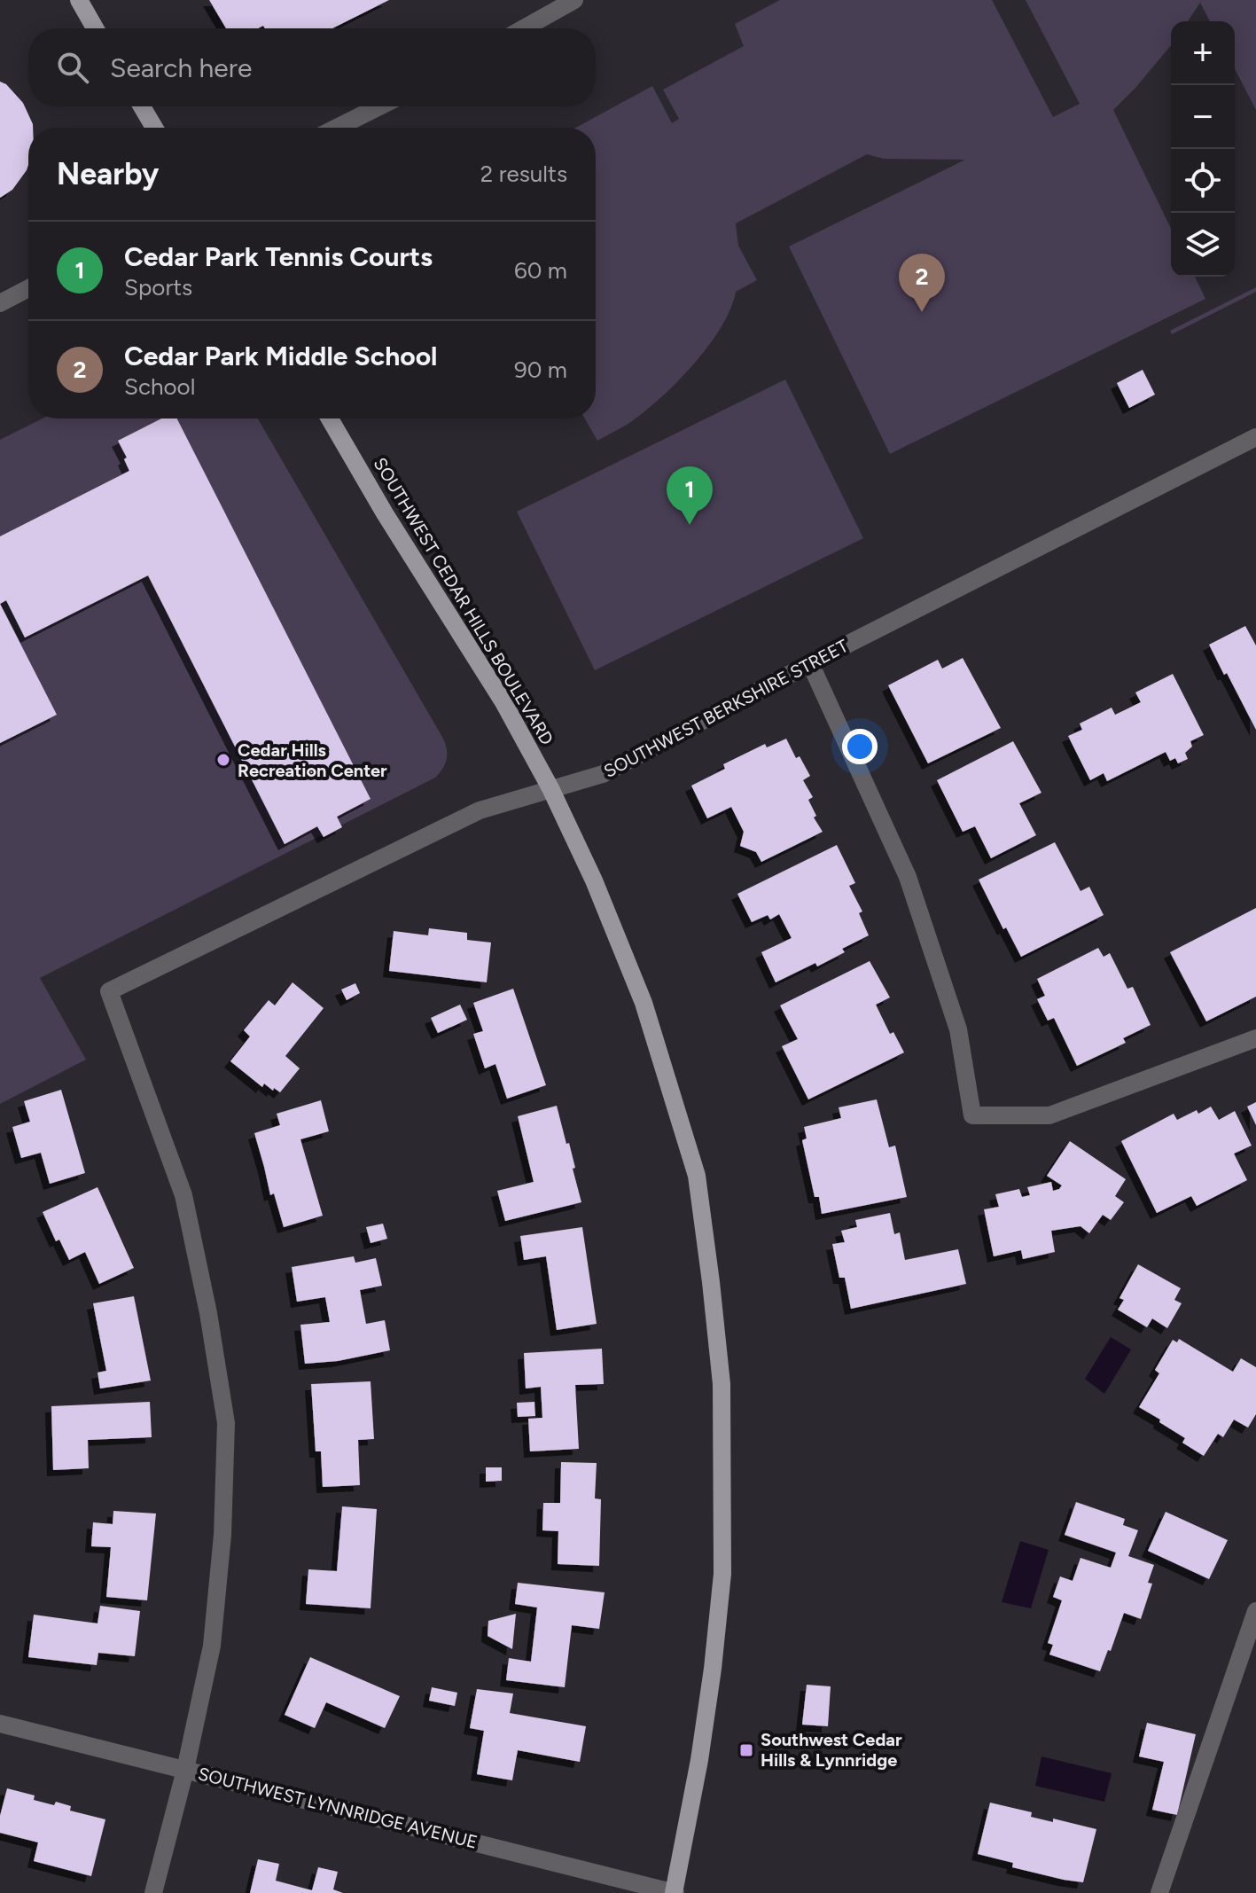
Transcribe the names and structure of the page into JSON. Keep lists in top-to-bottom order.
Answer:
{
  "streets": {
    "main road": ["SOUTHWEST CEDAR HILLS BOULEVARD"],
    "street": ["SOUTHWEST BERKSHIRE STREET", "SOUTHWEST LYNNRIDGE AVENUE"]
  },
  "crossings": [
    ["SOUTHWEST CEDAR HILLS BOULEVARD", "SOUTHWEST BERKSHIRE STREET"],
    ["SOUTHWEST CEDAR HILLS BOULEVARD", "SOUTHWEST LYNNRIDGE AVENUE"],
    ["SOUTHWEST BERKSHIRE STREET", "SOUTHWEST LYNNRIDGE AVENUE"]
  ],
  "places": {
    "other": ["Cedar Hills Recreation Center"],
    "transit": ["Southwest Cedar Hills & Lynnridge"]
  },
  "page": {
    "map_buttons": ["+", "−"],
    "search": "Search here",
    "heading": ["Nearby", "2 results"],
    "list": [
      {
        "mark": "1",
        "name": "Cedar Park Tennis Courts",
        "note": "Sports",
        "value": "60 m"
      },
      {
        "mark": "2",
        "name": "Cedar Park Middle School",
        "note": "School",
        "value": "90 m"
      }
    ],
    "pins": ["2", "1"]
  }
}
